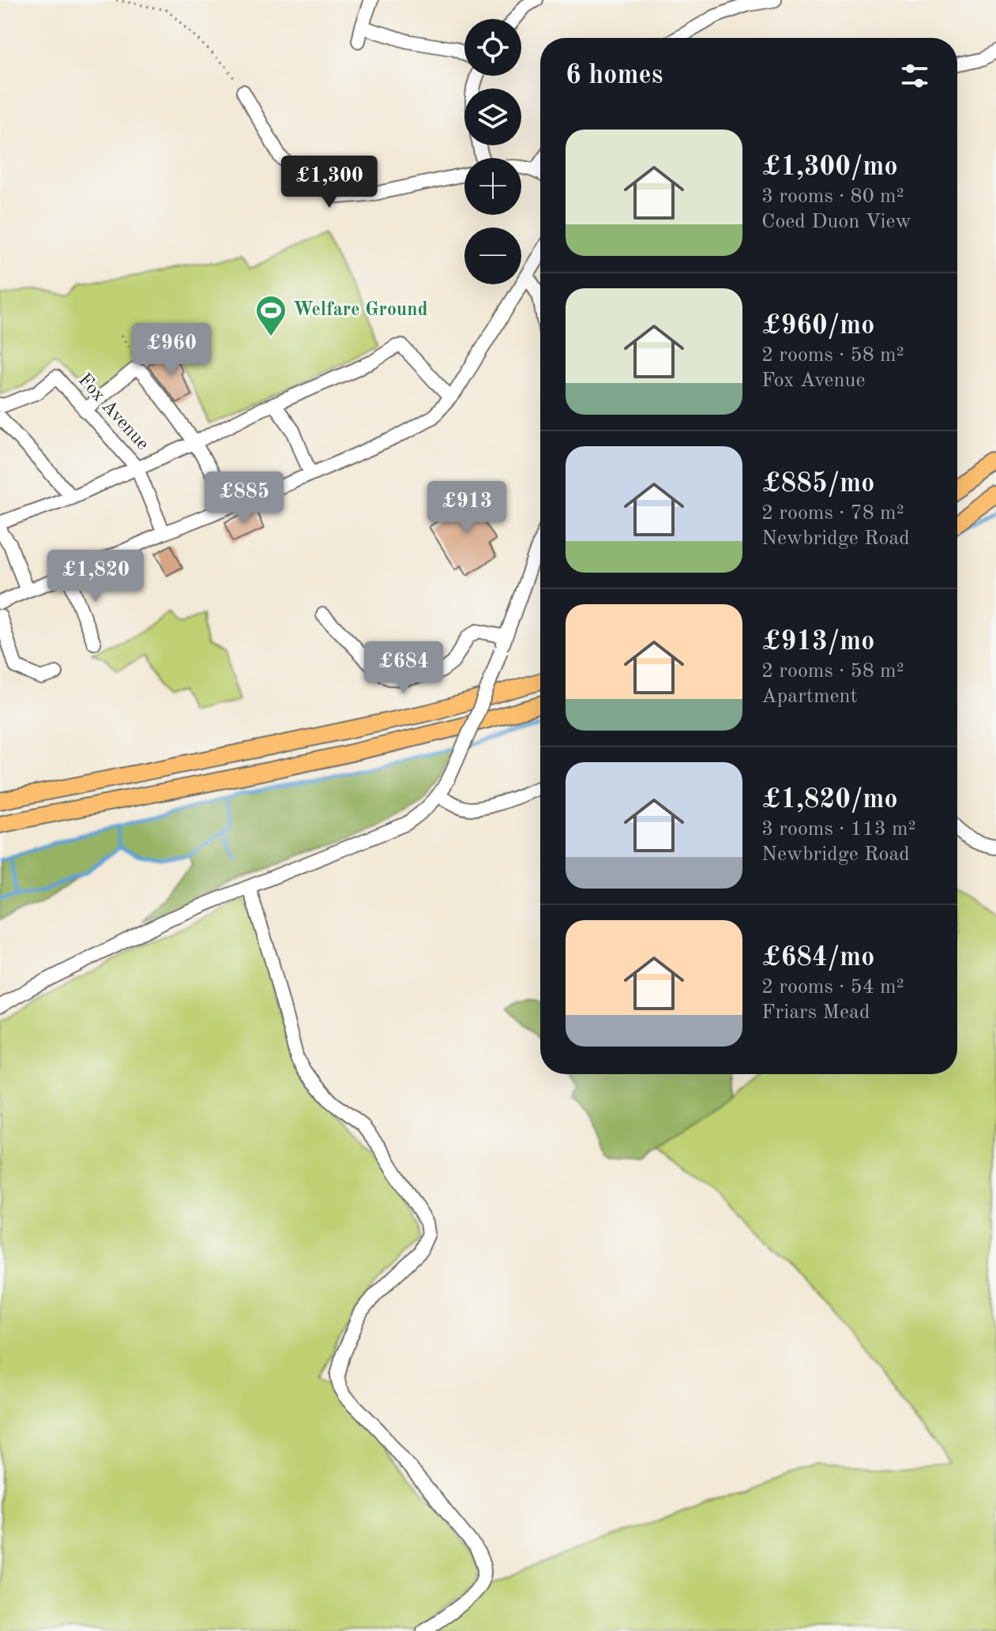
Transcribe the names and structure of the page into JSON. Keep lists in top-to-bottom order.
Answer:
{
  "streets": {
    "street": ["Fox Avenue"]
  },
  "places": {
    "sports": ["Welfare Ground"]
  },
  "page": {
    "map_buttons": ["+", "−"],
    "heading": "6 homes",
    "list": [
      {
        "name": "£1,300/mo",
        "note": "3 rooms · 80 m² · Coed Duon View"
      },
      {
        "name": "£960/mo",
        "note": "2 rooms · 58 m² · Fox Avenue"
      },
      {
        "name": "£885/mo",
        "note": "2 rooms · 78 m² · Newbridge Road"
      },
      {
        "name": "£913/mo",
        "note": "2 rooms · 58 m² · Apartment"
      },
      {
        "name": "£1,820/mo",
        "note": "3 rooms · 113 m² · Newbridge Road"
      },
      {
        "name": "£684/mo",
        "note": "2 rooms · 54 m² · Friars Mead"
      }
    ],
    "price": [
      "£1,300",
      "£960",
      "£885",
      "£913",
      "£1,820",
      "£684"
    ]
  }
}
